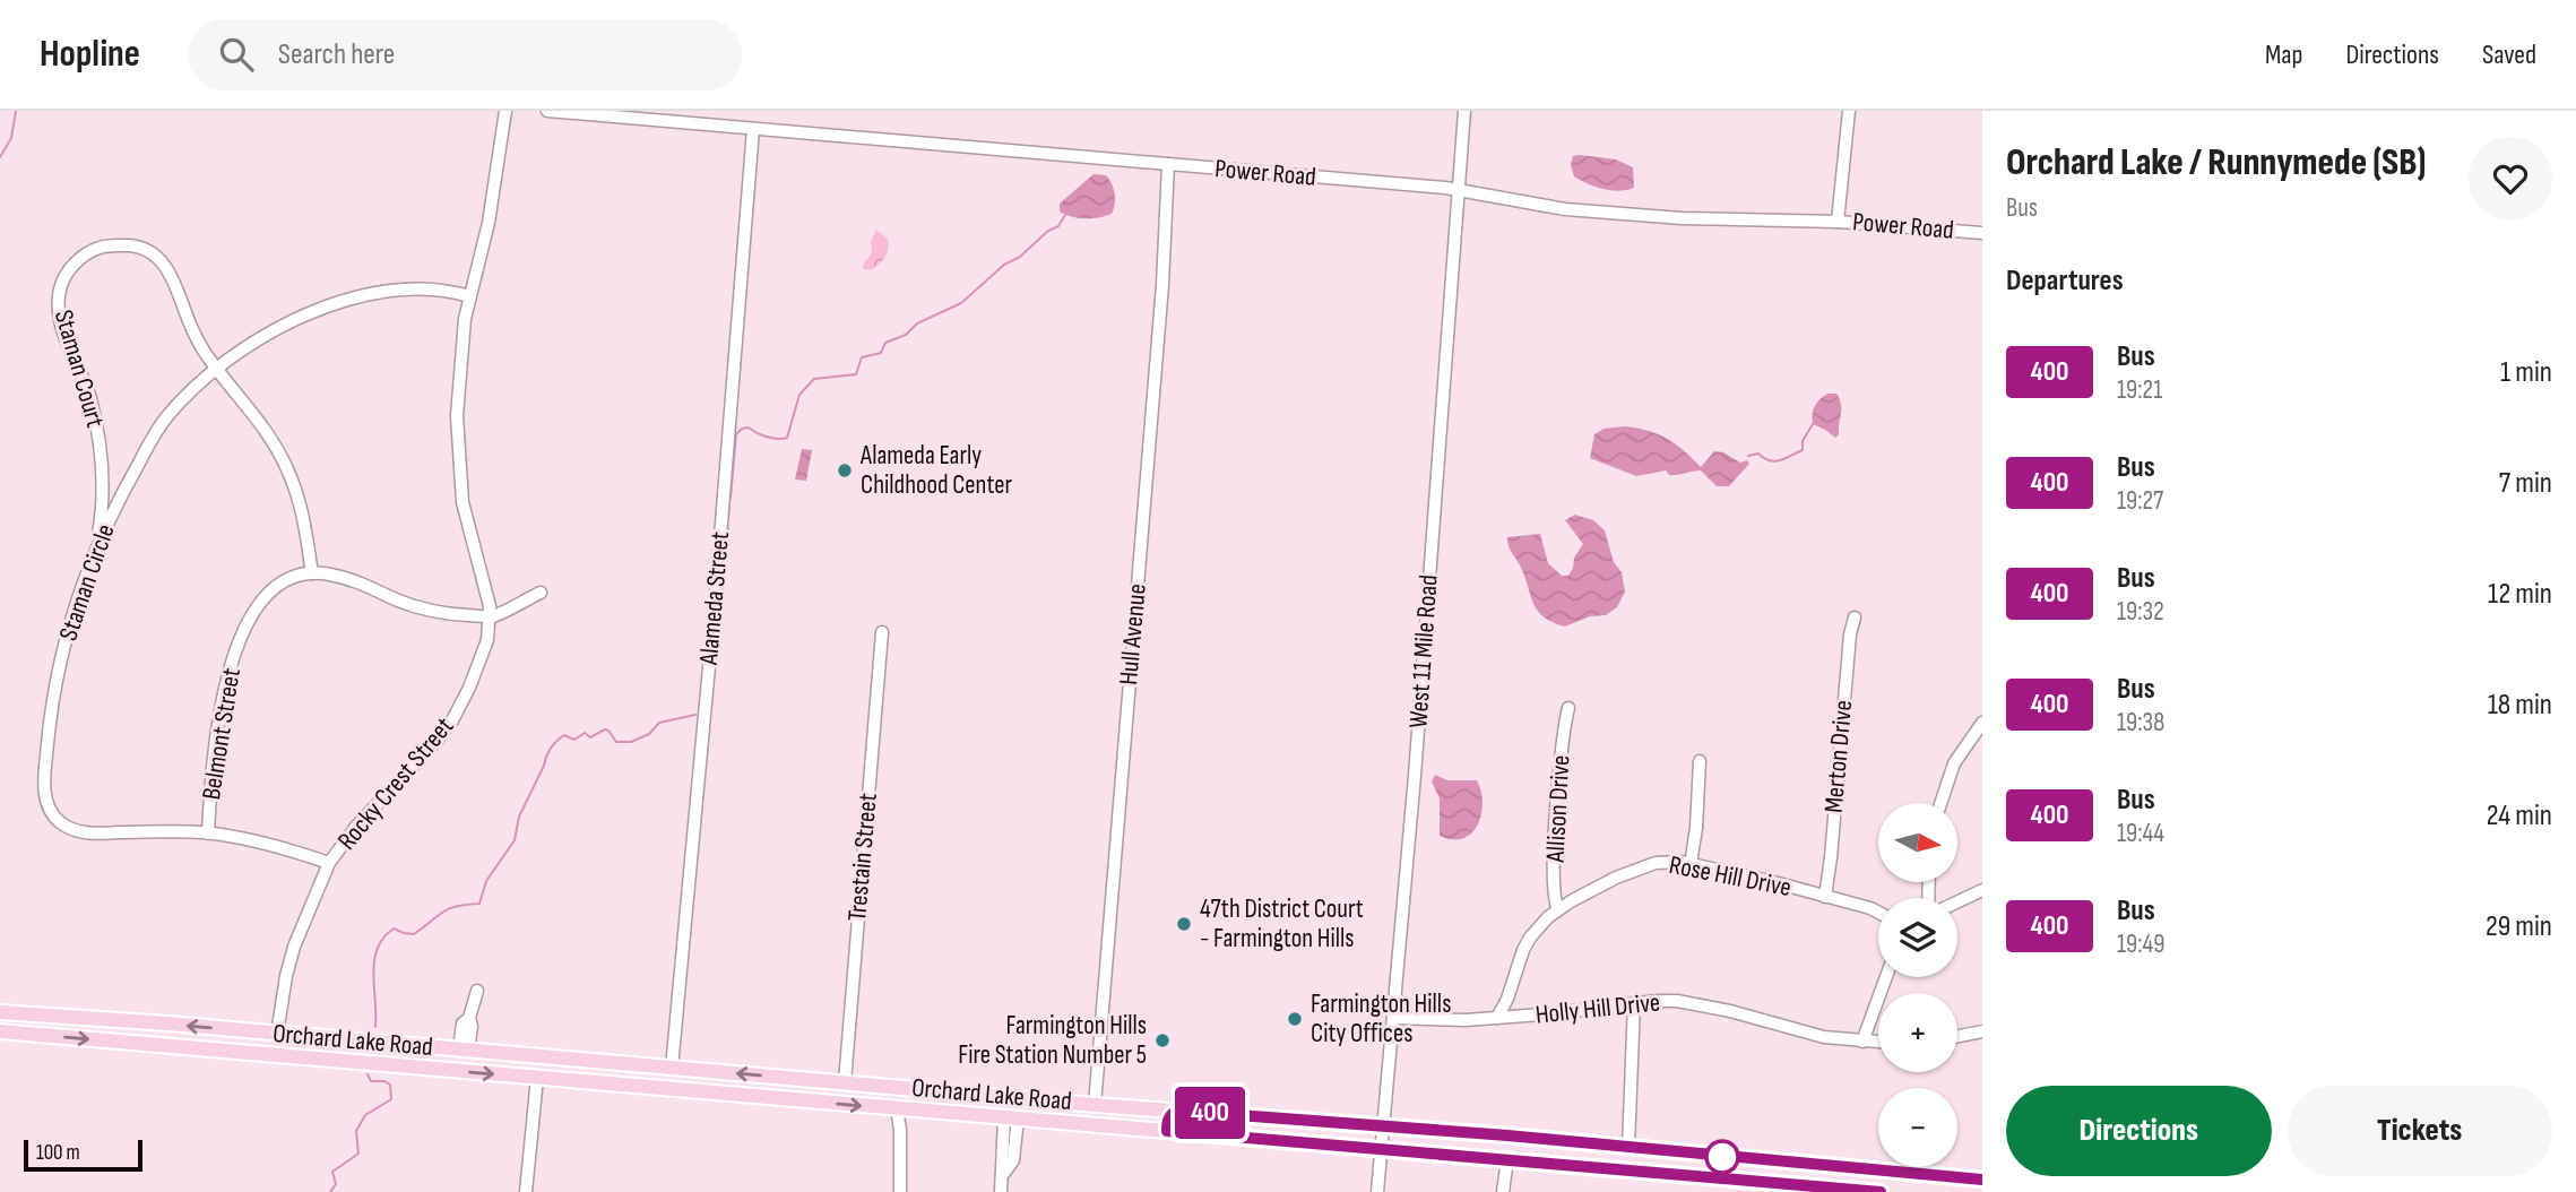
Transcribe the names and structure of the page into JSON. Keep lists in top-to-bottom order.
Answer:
{
  "streets": {
    "main road": ["Orchard Lake Road"],
    "street": [
      "Power Road",
      "Staman Court",
      "Staman Circle",
      "Alameda Street",
      "Hull Avenue",
      "West 11 Mile Road",
      "Belmont Street",
      "Merton Drive",
      "Rocky Crest Street",
      "Allison Drive",
      "Trestain Street",
      "Rose Hill Drive",
      "Holly Hill Drive"
    ]
  },
  "crossings": [
    ["Power Road", "Alameda Street"],
    ["Power Road", "Hull Avenue"],
    ["Power Road", "West 11 Mile Road"],
    ["Staman Court", "Staman Circle"],
    ["Staman Circle", "Belmont Street"],
    ["Staman Circle", "Rocky Crest Street"],
    ["Alameda Street", "Orchard Lake Road"],
    ["Hull Avenue", "Orchard Lake Road"],
    ["West 11 Mile Road", "Holly Hill Drive"],
    ["West 11 Mile Road", "Orchard Lake Road"],
    ["Merton Drive", "Rose Hill Drive"],
    ["Rocky Crest Street", "Orchard Lake Road"],
    ["Allison Drive", "Rose Hill Drive"],
    ["Trestain Street", "Orchard Lake Road"],
    ["Rose Hill Drive", "Holly Hill Drive"]
  ],
  "places": [
    "Alameda Early Childhood Center",
    "47th District Court - Farmington Hills",
    "Farmington Hills City Offices",
    "Farmington Hills Fire Station Number 5"
  ],
  "lines": ["bus line 400"],
  "scale_bar": "100 m",
  "north": "right",
  "page": {
    "header": "Hopline",
    "search": "Search here",
    "nav": ["Map", "Directions", "Saved"],
    "on_map": "400",
    "heading": [
      ["Orchard Lake / Runnymede (SB)", "Bus"],
      "Departures"
    ],
    "list": [
      {
        "mark": "400",
        "name": "Bus",
        "note": "19:21",
        "value": "1 min"
      },
      {
        "mark": "400",
        "name": "Bus",
        "note": "19:27",
        "value": "7 min"
      },
      {
        "mark": "400",
        "name": "Bus",
        "note": "19:32",
        "value": "12 min"
      },
      {
        "mark": "400",
        "name": "Bus",
        "note": "19:38",
        "value": "18 min"
      },
      {
        "mark": "400",
        "name": "Bus",
        "note": "19:44",
        "value": "24 min"
      },
      {
        "mark": "400",
        "name": "Bus",
        "note": "19:49",
        "value": "29 min"
      }
    ],
    "map_buttons": ["+", "−"],
    "buttons": ["Directions", "Tickets"],
    "scale": "100 m"
  }
}
